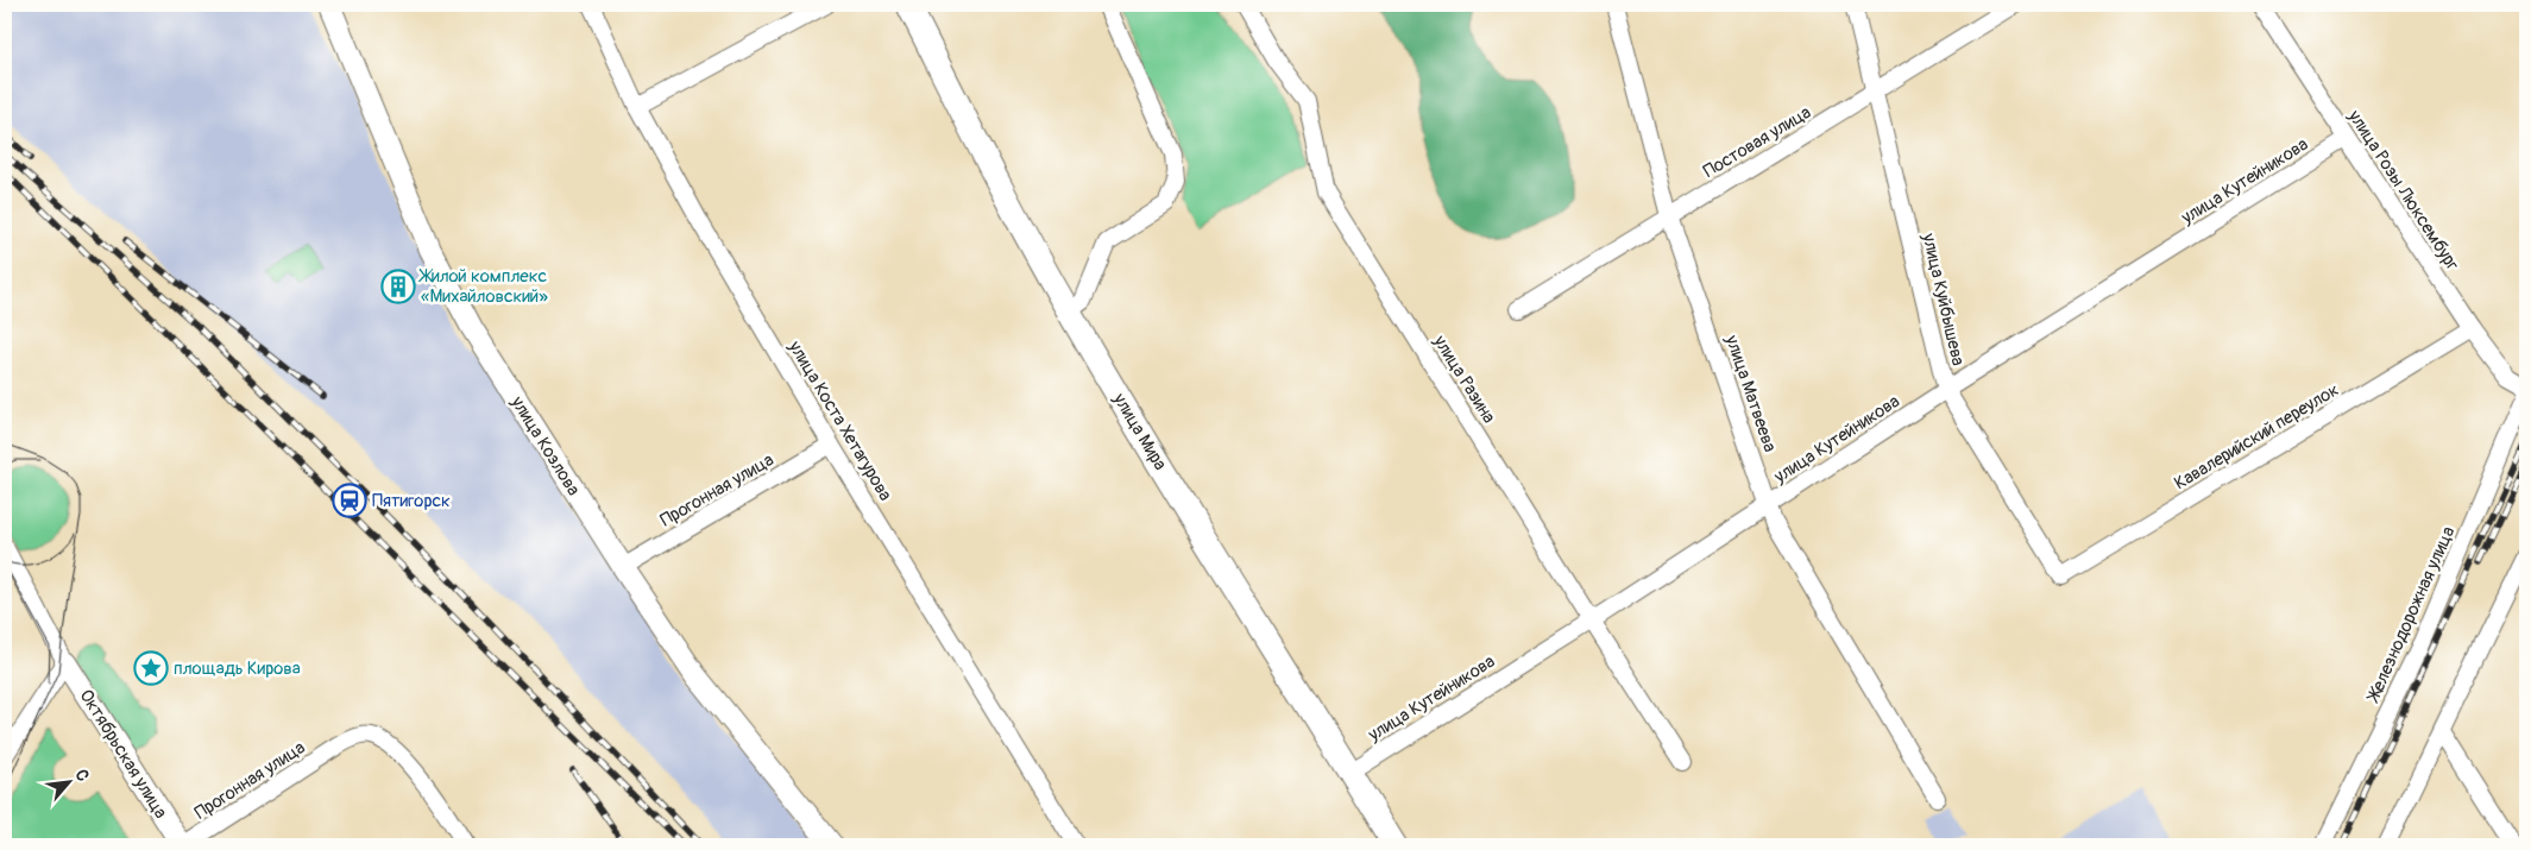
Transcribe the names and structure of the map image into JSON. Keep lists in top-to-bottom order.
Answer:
{
  "streets": {
    "main road": ["улица Мира"],
    "street": [
      "Постовая улица",
      "улица Кутейникова",
      "улица Розы Люксембург",
      "улица Куйбышева",
      "улица Разина",
      "улица Матвеева",
      "улица Коста Хетагурова",
      "Кавалерийский переулок",
      "улица Козлова",
      "Прогонная улица",
      "Железнодорожная улица",
      "Октябрьская улица"
    ]
  },
  "crossings": [
    ["Постовая улица", "улица Куйбышева"],
    ["Постовая улица", "улица Матвеева"],
    ["улица Кутейникова", "улица Розы Люксембург"],
    ["улица Кутейникова", "улица Куйбышева"],
    ["улица Кутейникова", "улица Разина"],
    ["улица Кутейникова", "улица Матвеева"],
    ["улица Кутейникова", "улица Мира"],
    ["улица Розы Люксембург", "Кавалерийский переулок"],
    ["улица Куйбышева", "Кавалерийский переулок"],
    ["улица Коста Хетагурова", "Прогонная улица"],
    ["улица Козлова", "Прогонная улица"],
    ["Прогонная улица", "Октябрьская улица"]
  ],
  "places": {
    "building": ["Жилой комплекс «Михайловский»"],
    "station": ["Пятигорск"],
    "place": ["площадь Кирова"]
  },
  "north": "top right"
}
